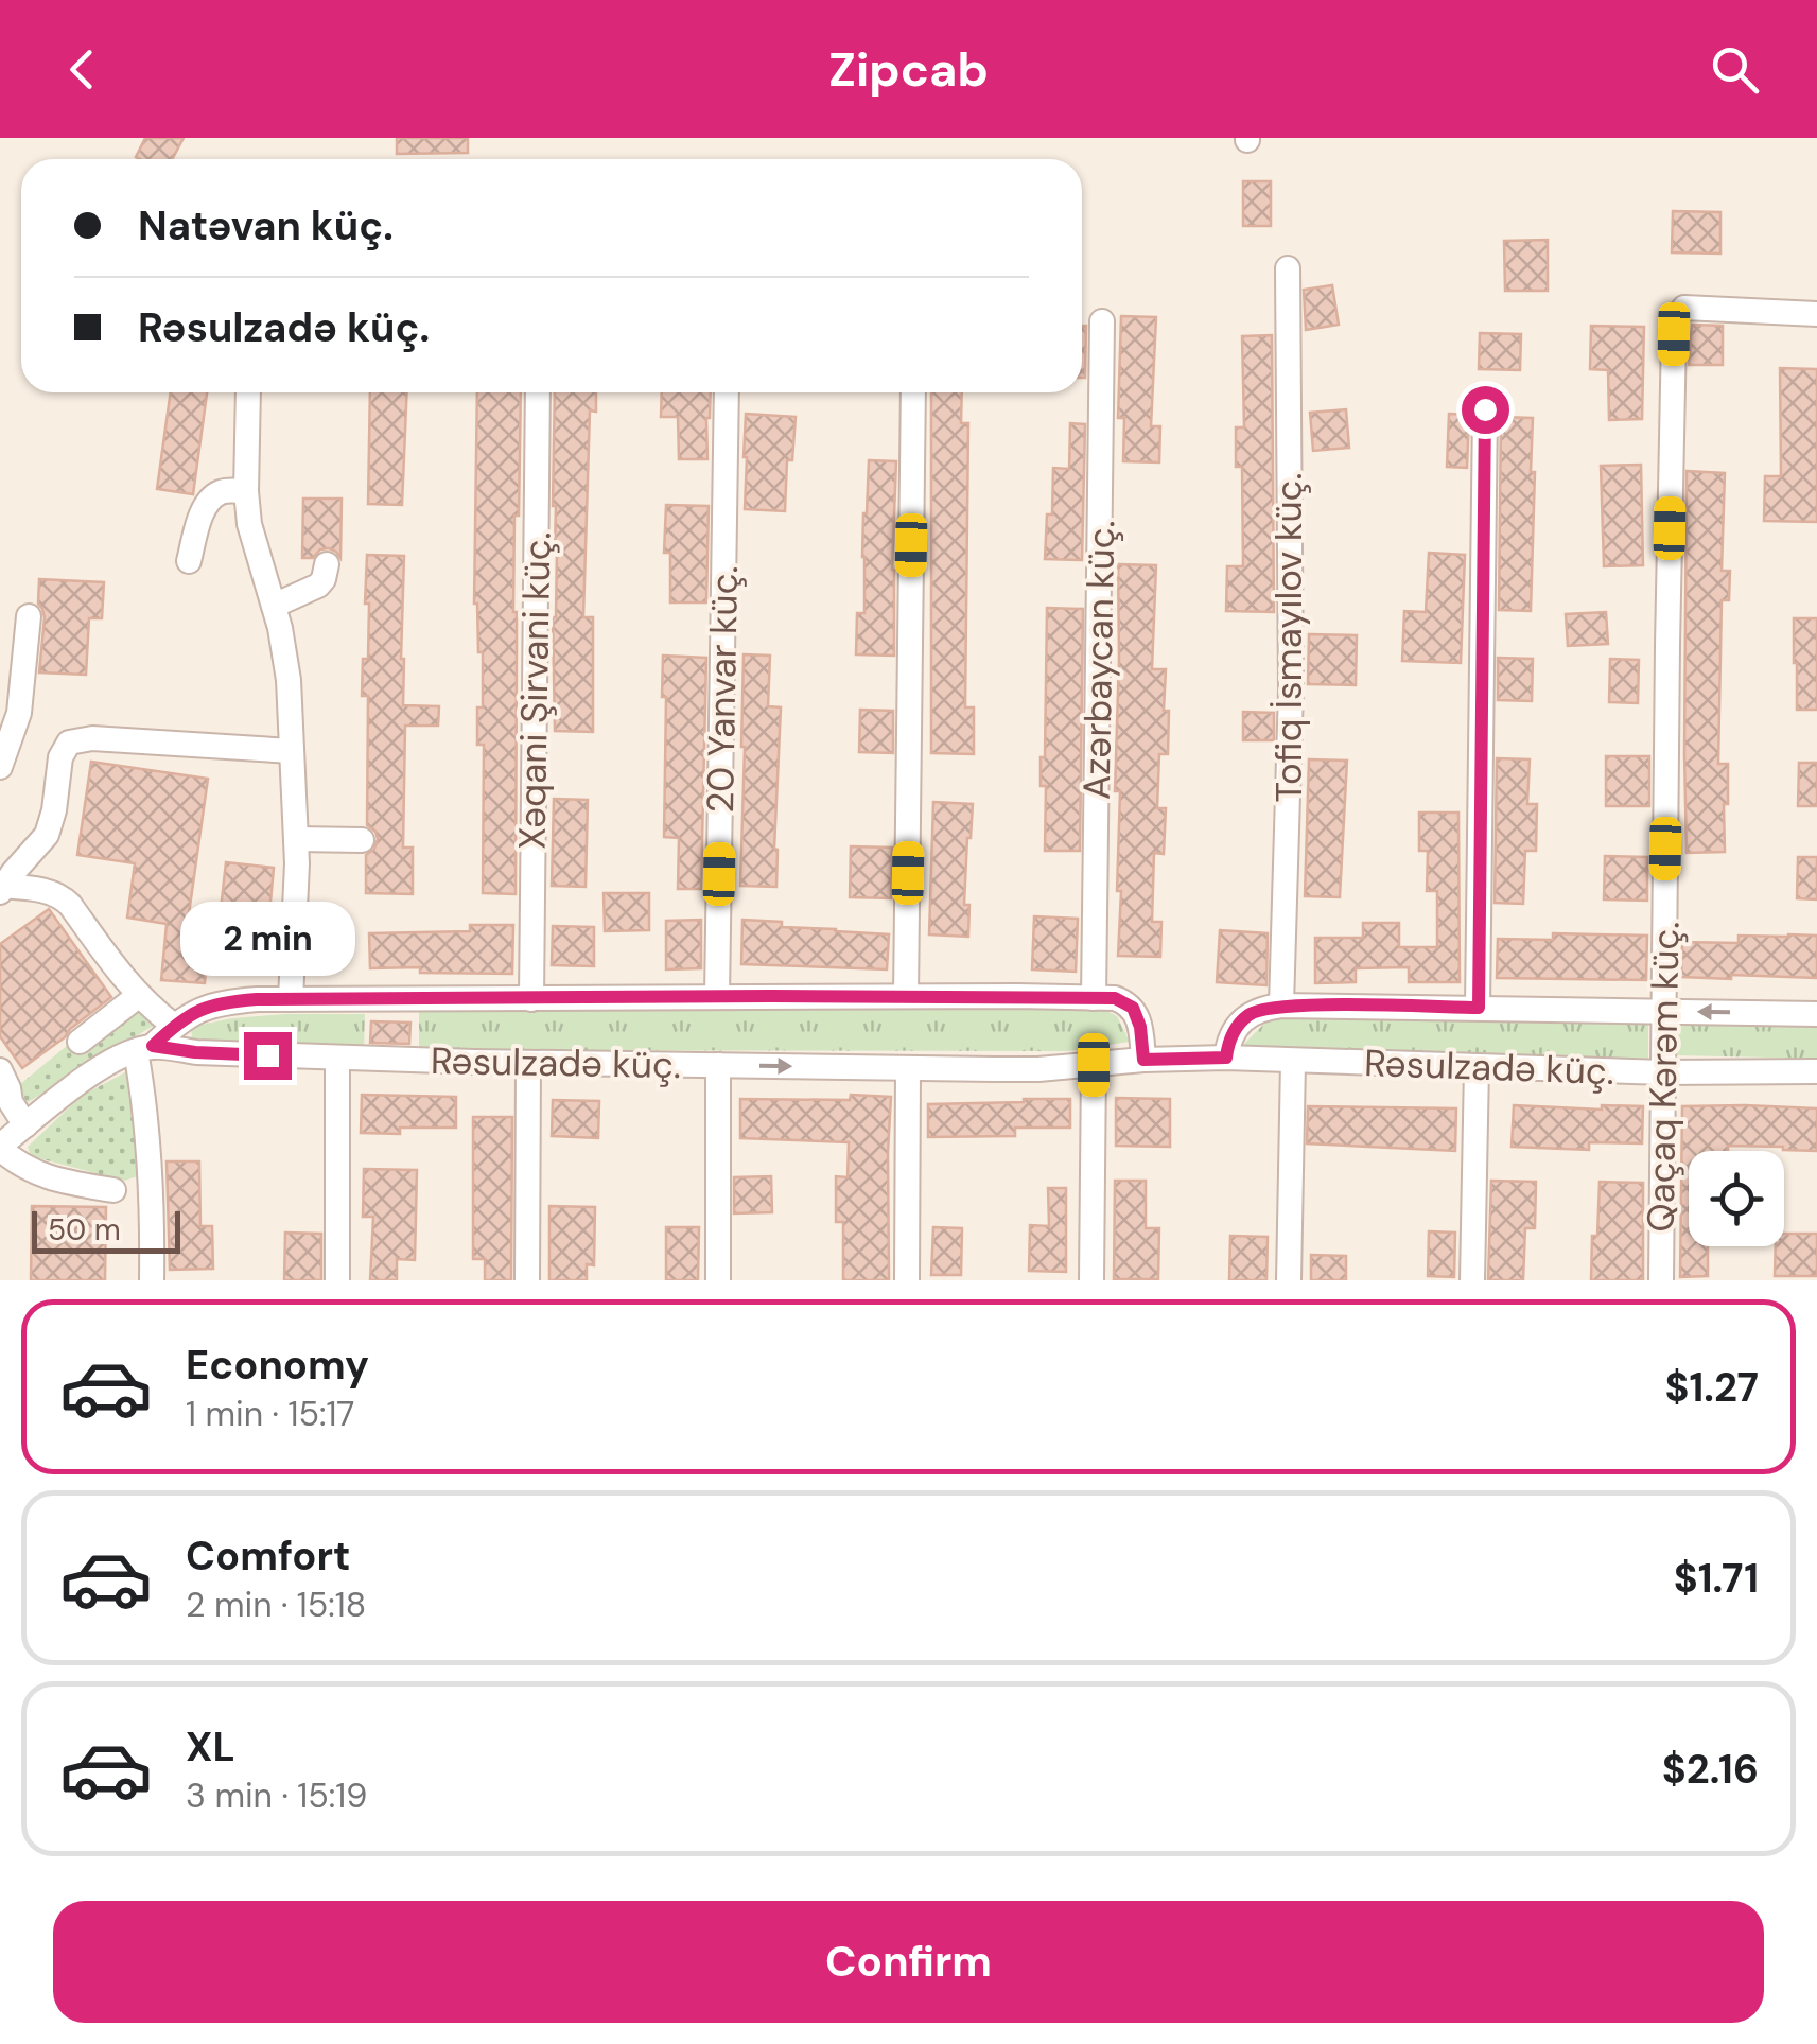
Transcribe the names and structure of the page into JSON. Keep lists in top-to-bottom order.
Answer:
{
  "streets": {
    "street": [
      "Tofiq İsmayılov küç.",
      "Azərbaycan küç.",
      "20 Yanvar küç.",
      "Xəqani Şirvani küç.",
      "Rəsulzadə küç.",
      "Qaçaq Kərəm küç."
    ]
  },
  "crossings": [
    ["Rəsulzadə küç.", "Qaçaq Kərəm küç."]
  ],
  "scale_bar": "50 m",
  "page": {
    "header": "Zipcab",
    "banner": ["Natəvan küç.", "Rəsulzadə küç."],
    "bubble": "2 min",
    "scale": "50 m",
    "list": [
      {
        "name": "Economy",
        "note": "1 min · 15:17",
        "value": "$1.27"
      },
      {
        "name": "Comfort",
        "note": "2 min · 15:18",
        "value": "$1.71"
      },
      {
        "name": "XL",
        "note": "3 min · 15:19",
        "value": "$2.16"
      }
    ],
    "buttons": "Confirm"
  }
}
